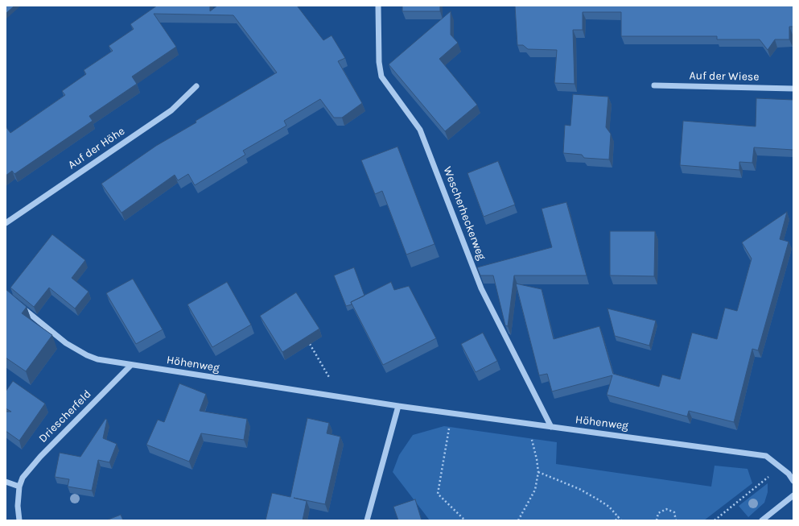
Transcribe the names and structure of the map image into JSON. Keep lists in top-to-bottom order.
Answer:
{
  "streets": {
    "street": [
      "Auf der Wiese",
      "Auf der Höhe",
      "Wescherheckerweg",
      "Höhenweg",
      "Driescherfeld"
    ]
  },
  "crossings": [
    ["Wescherheckerweg", "Höhenweg"],
    ["Höhenweg", "Driescherfeld"]
  ]
}
